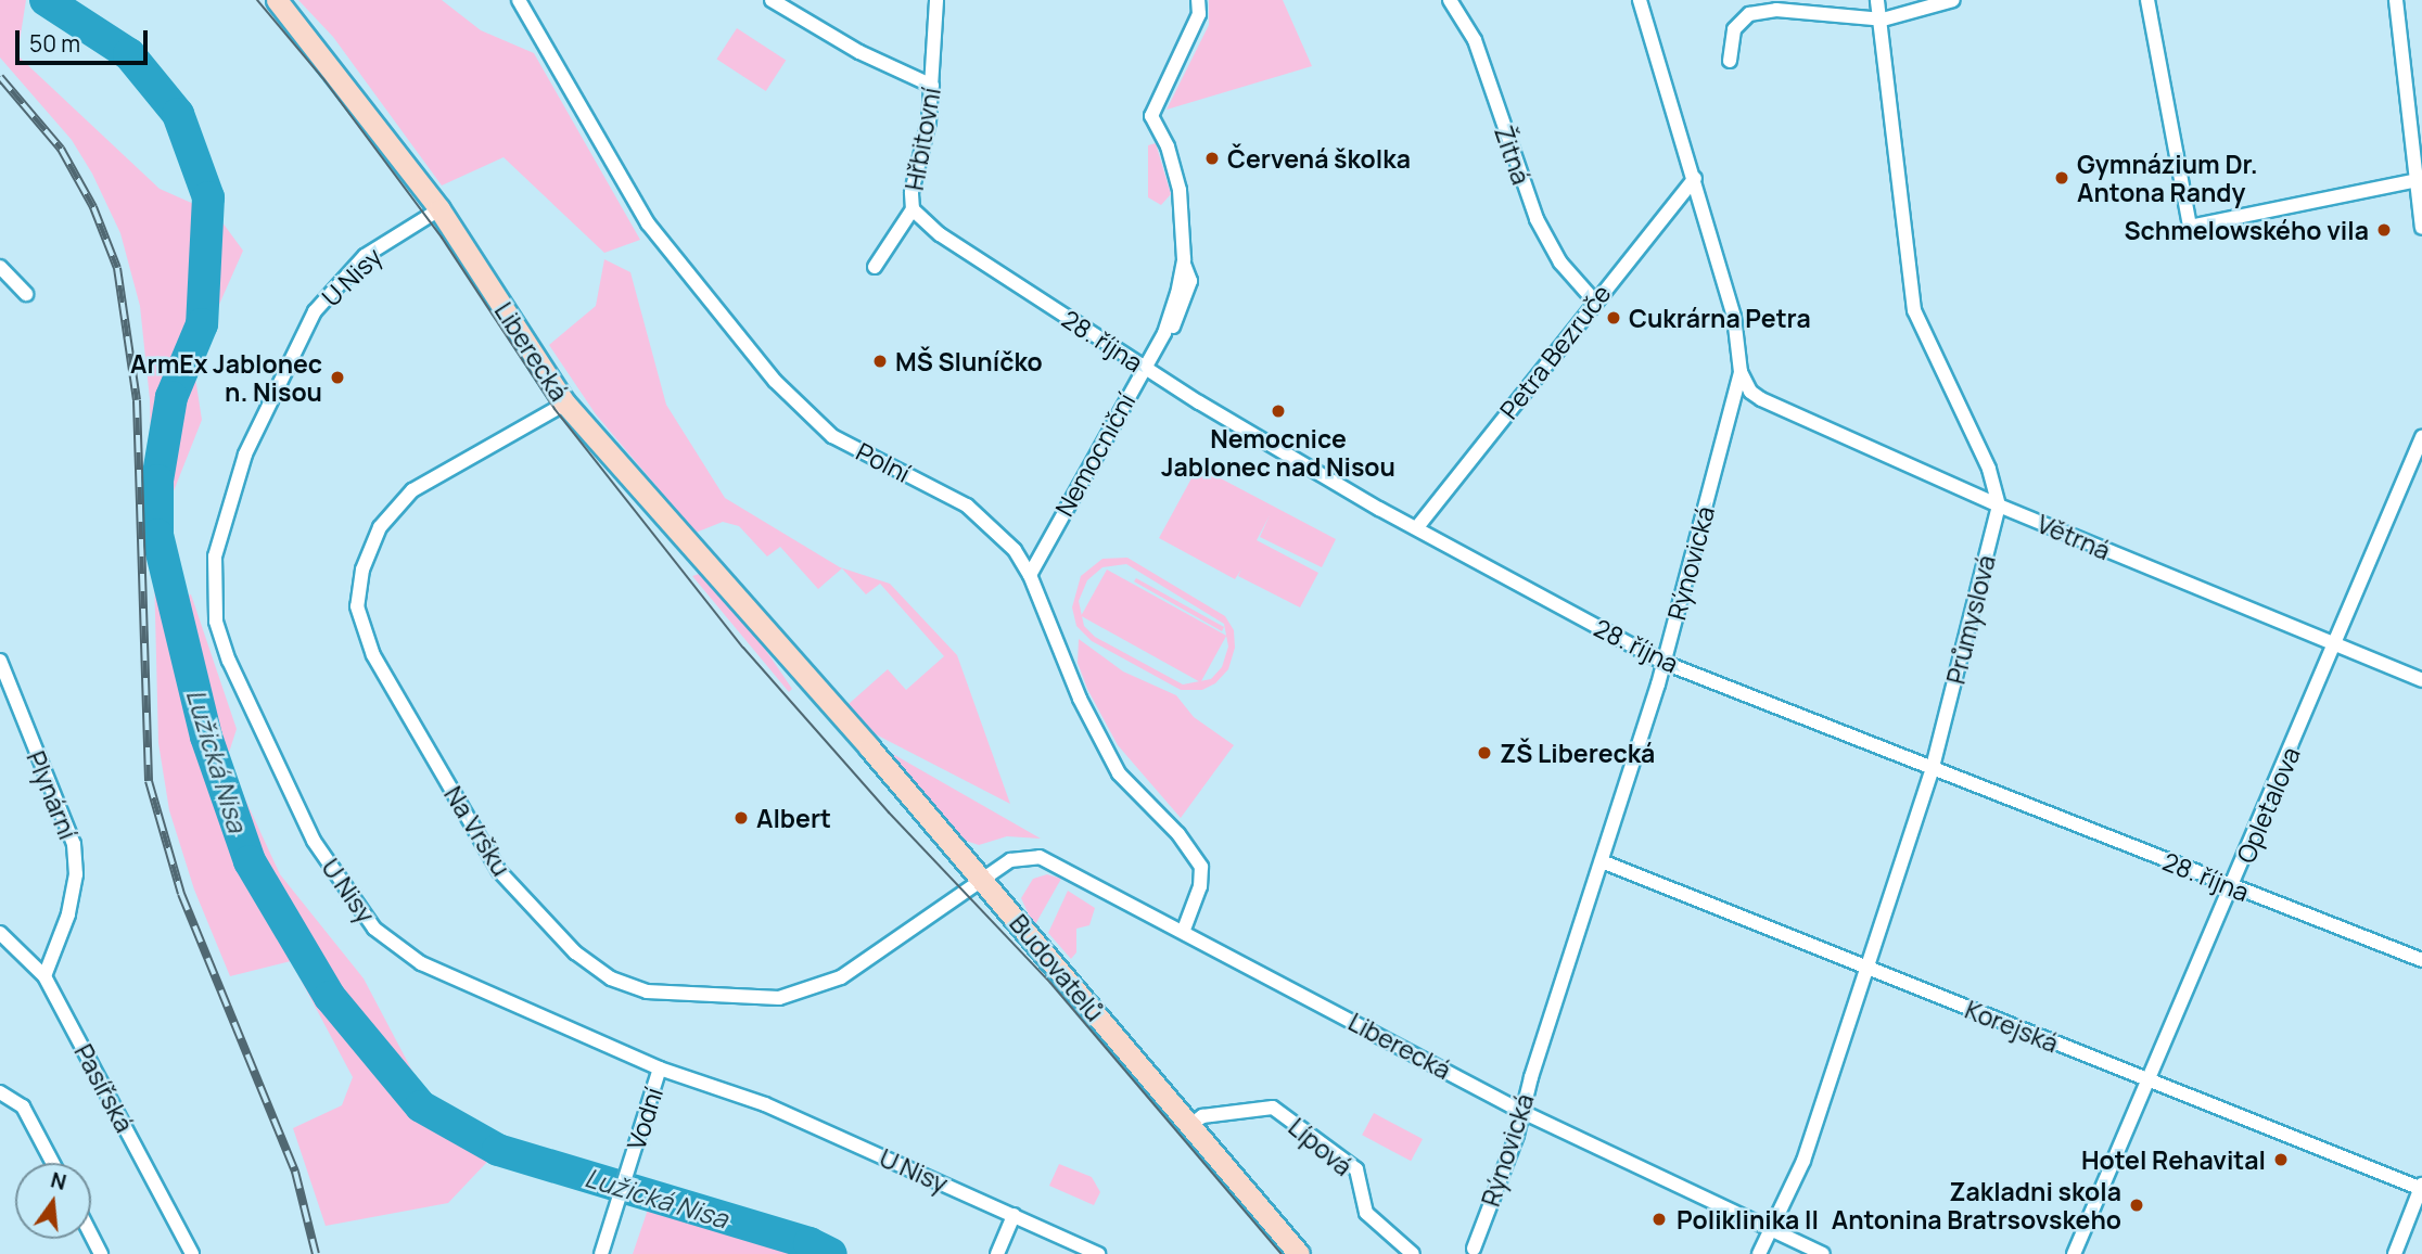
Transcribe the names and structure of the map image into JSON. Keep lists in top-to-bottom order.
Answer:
{
  "streets": {
    "main road": ["Liberecká", "Budovatelů"],
    "street": [
      "Hřbitovní",
      "Žitná",
      "U Nisy",
      "28. října",
      "Petra Bezruče",
      "Nemocniční",
      "Polní",
      "Větrná",
      "Rýnovická",
      "Průmyslová",
      "Plynární",
      "Opletalova",
      "Na Vršku",
      "Korejská",
      "Pasířská",
      "Vodní",
      "Lípová"
    ]
  },
  "crossings": [
    ["Hřbitovní", "28. října"],
    ["Žitná", "Petra Bezruče"],
    ["U Nisy", "Liberecká"],
    ["U Nisy", "Vodní"],
    ["28. října", "Petra Bezruče"],
    ["28. října", "Nemocniční"],
    ["28. října", "Rýnovická"],
    ["28. října", "Průmyslová"],
    ["28. října", "Opletalova"],
    ["Liberecká", "Polní"],
    ["Liberecká", "Rýnovická"],
    ["Liberecká", "Průmyslová"],
    ["Liberecká", "Na Vršku"],
    ["Liberecká", "Budovatelů"],
    ["Petra Bezruče", "Rýnovická"],
    ["Nemocniční", "Polní"],
    ["Větrná", "Rýnovická"],
    ["Větrná", "Průmyslová"],
    ["Větrná", "Opletalova"],
    ["Rýnovická", "Korejská"],
    ["Průmyslová", "Korejská"],
    ["Plynární", "Pasířská"],
    ["Opletalova", "Korejská"],
    ["Na Vršku", "Budovatelů"],
    ["Budovatelů", "Lípová"]
  ],
  "water": ["Lužická Nisa"],
  "places": [
    "Červená školka",
    "Gymnázium Dr. Antona Randy",
    "Schmelowského vila",
    "Cukrárna Petra",
    "MŠ Sluníčko",
    "ArmEx Jablonec n. Nisou",
    "Nemocnice Jablonec nad Nisou",
    "ZŠ Liberecká",
    "Albert",
    "Hotel Rehavital",
    "Zakladni skola Antonina Bratrsovskeho",
    "Poliklinika II"
  ],
  "scale_bar": "50 m",
  "north": "top"
}
